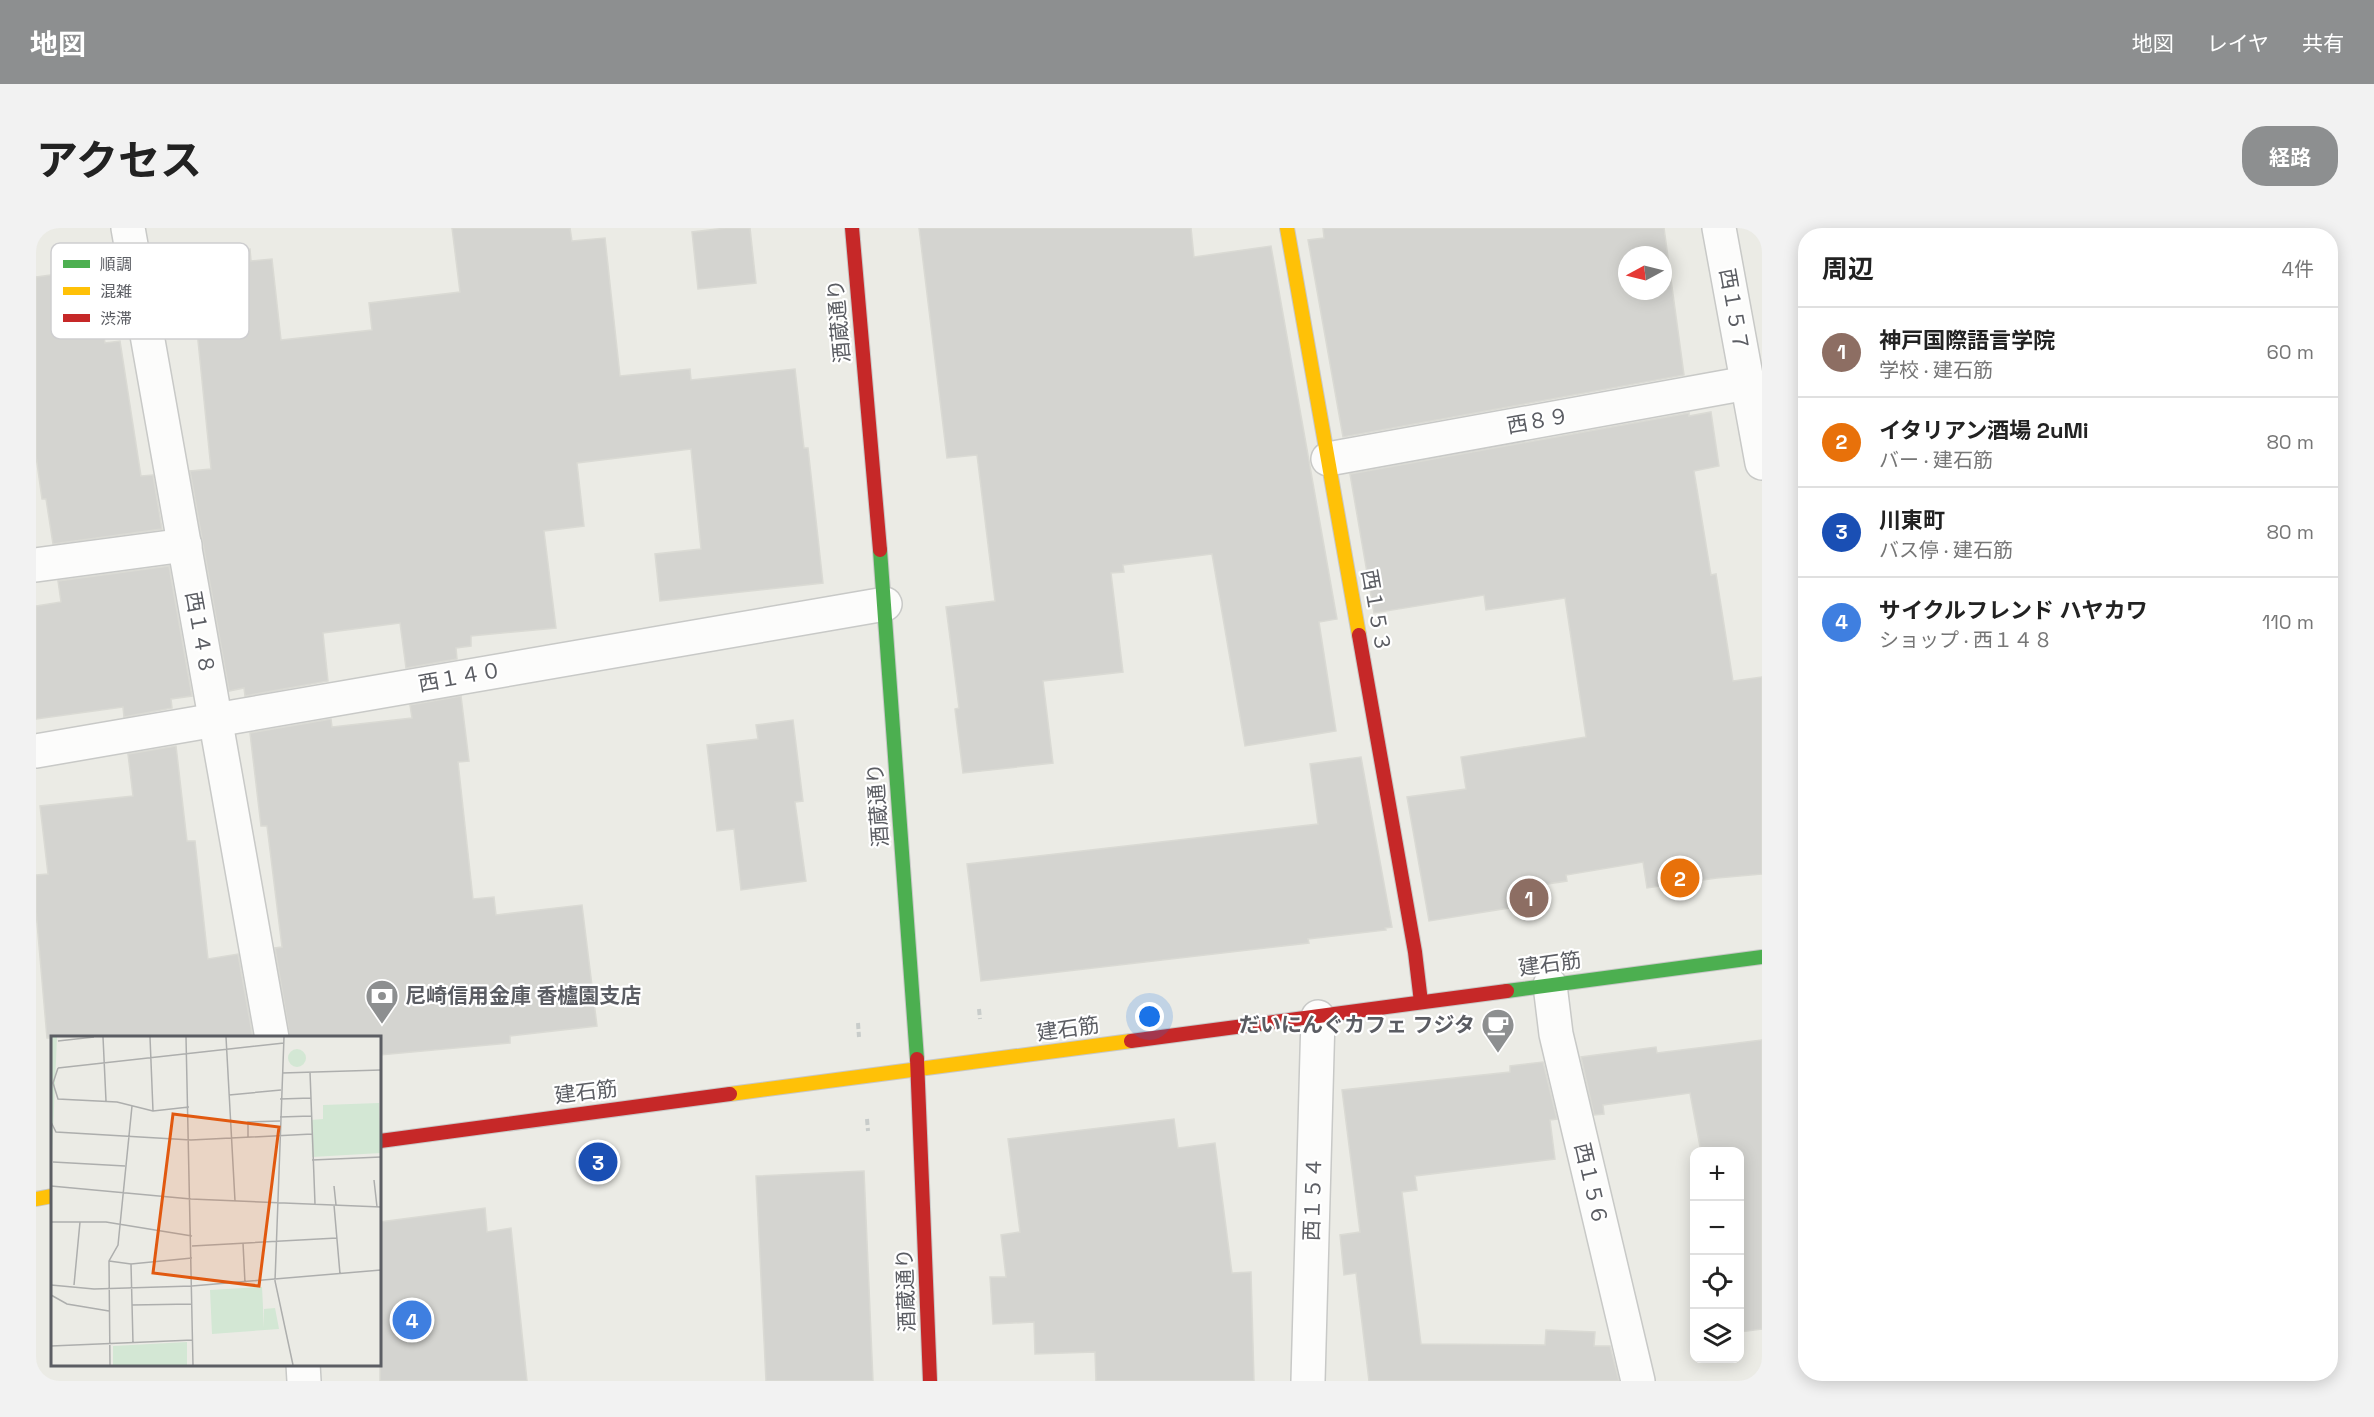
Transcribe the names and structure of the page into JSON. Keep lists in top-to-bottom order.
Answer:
{
  "streets": {
    "street": [
      "西１５７",
      "酒蔵通り",
      "西８９",
      "西１５３",
      "西１４８",
      "西１４０",
      "建石筋",
      "西１５６",
      "西１５４"
    ]
  },
  "crossings": [
    ["西１５７", "西８９"],
    ["酒蔵通り", "西１４０"],
    ["酒蔵通り", "建石筋"],
    ["西８９", "西１５３"],
    ["西１５３", "建石筋"],
    ["西１４８", "西１４０"],
    ["建石筋", "西１５６"],
    ["建石筋", "西１５４"]
  ],
  "places": {
    "bank": ["尼崎信用金庫 香櫨園支店"],
    "cafe": ["だいにんぐカフェ フジタ"]
  },
  "legend": ["順調", "混雑", "渋滞"],
  "north": "left",
  "page": {
    "header": "地図",
    "nav": ["地図", "レイヤ", "共有"],
    "title": "アクセス",
    "buttons": "経路",
    "heading": ["周辺", "4件"],
    "list": [
      {
        "mark": "1",
        "name": "神戸国際語言学院",
        "note": "学校 · 建石筋",
        "value": "60 m"
      },
      {
        "mark": "2",
        "name": "イタリアン酒場 2uMi",
        "note": "バー · 建石筋",
        "value": "80 m"
      },
      {
        "mark": "3",
        "name": "川東町",
        "note": "バス停 · 建石筋",
        "value": "80 m"
      },
      {
        "mark": "4",
        "name": "サイクルフレンド ハヤカワ",
        "note": "ショップ · 西１４８",
        "value": "110 m"
      }
    ],
    "pins": [
      "2",
      "1",
      "3",
      "4"
    ],
    "map_buttons": ["+", "−"]
  }
}
